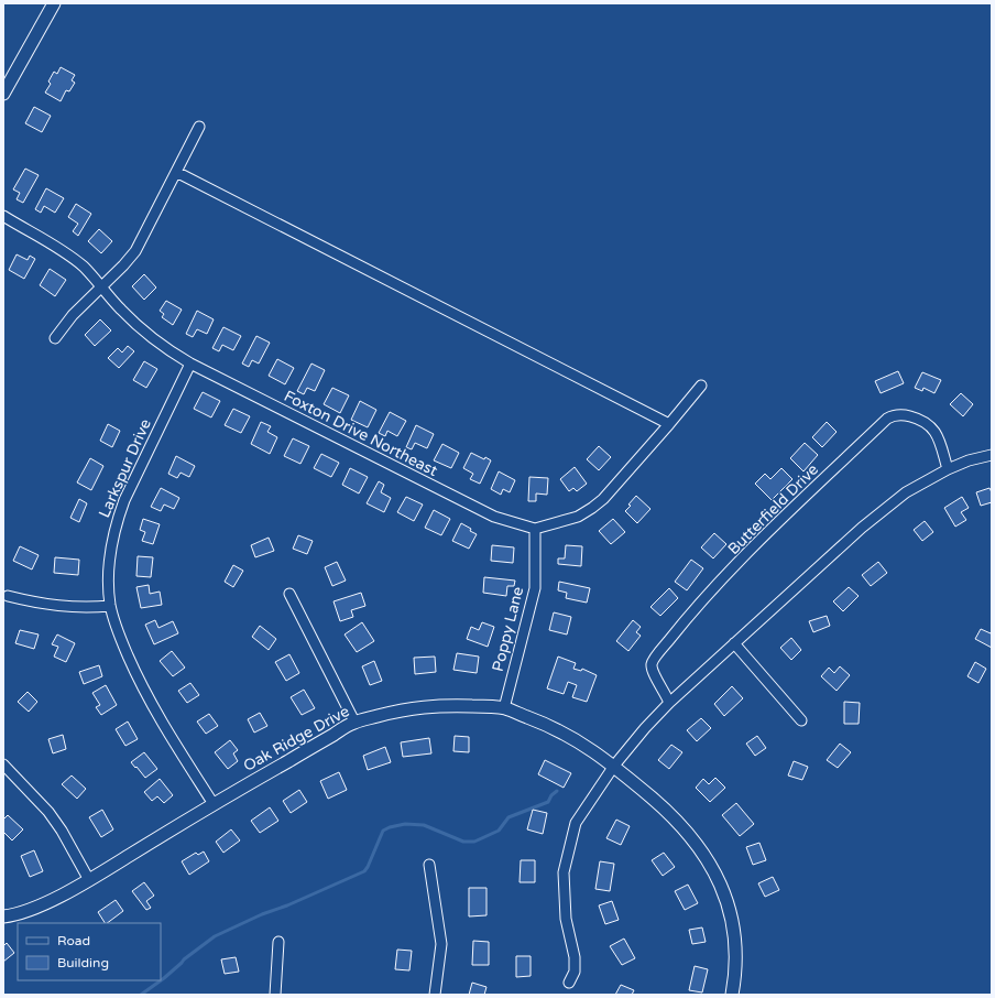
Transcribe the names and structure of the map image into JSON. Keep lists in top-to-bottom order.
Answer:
{
  "streets": {
    "street": [
      "Foxton Drive Northeast",
      "Larkspur Drive",
      "Butterfield Drive",
      "Poppy Lane",
      "Oak Ridge Drive"
    ]
  },
  "crossings": [
    ["Foxton Drive Northeast", "Larkspur Drive"],
    ["Foxton Drive Northeast", "Poppy Lane"],
    ["Larkspur Drive", "Oak Ridge Drive"],
    ["Poppy Lane", "Oak Ridge Drive"]
  ],
  "legend": ["Road", "Building"]
}
